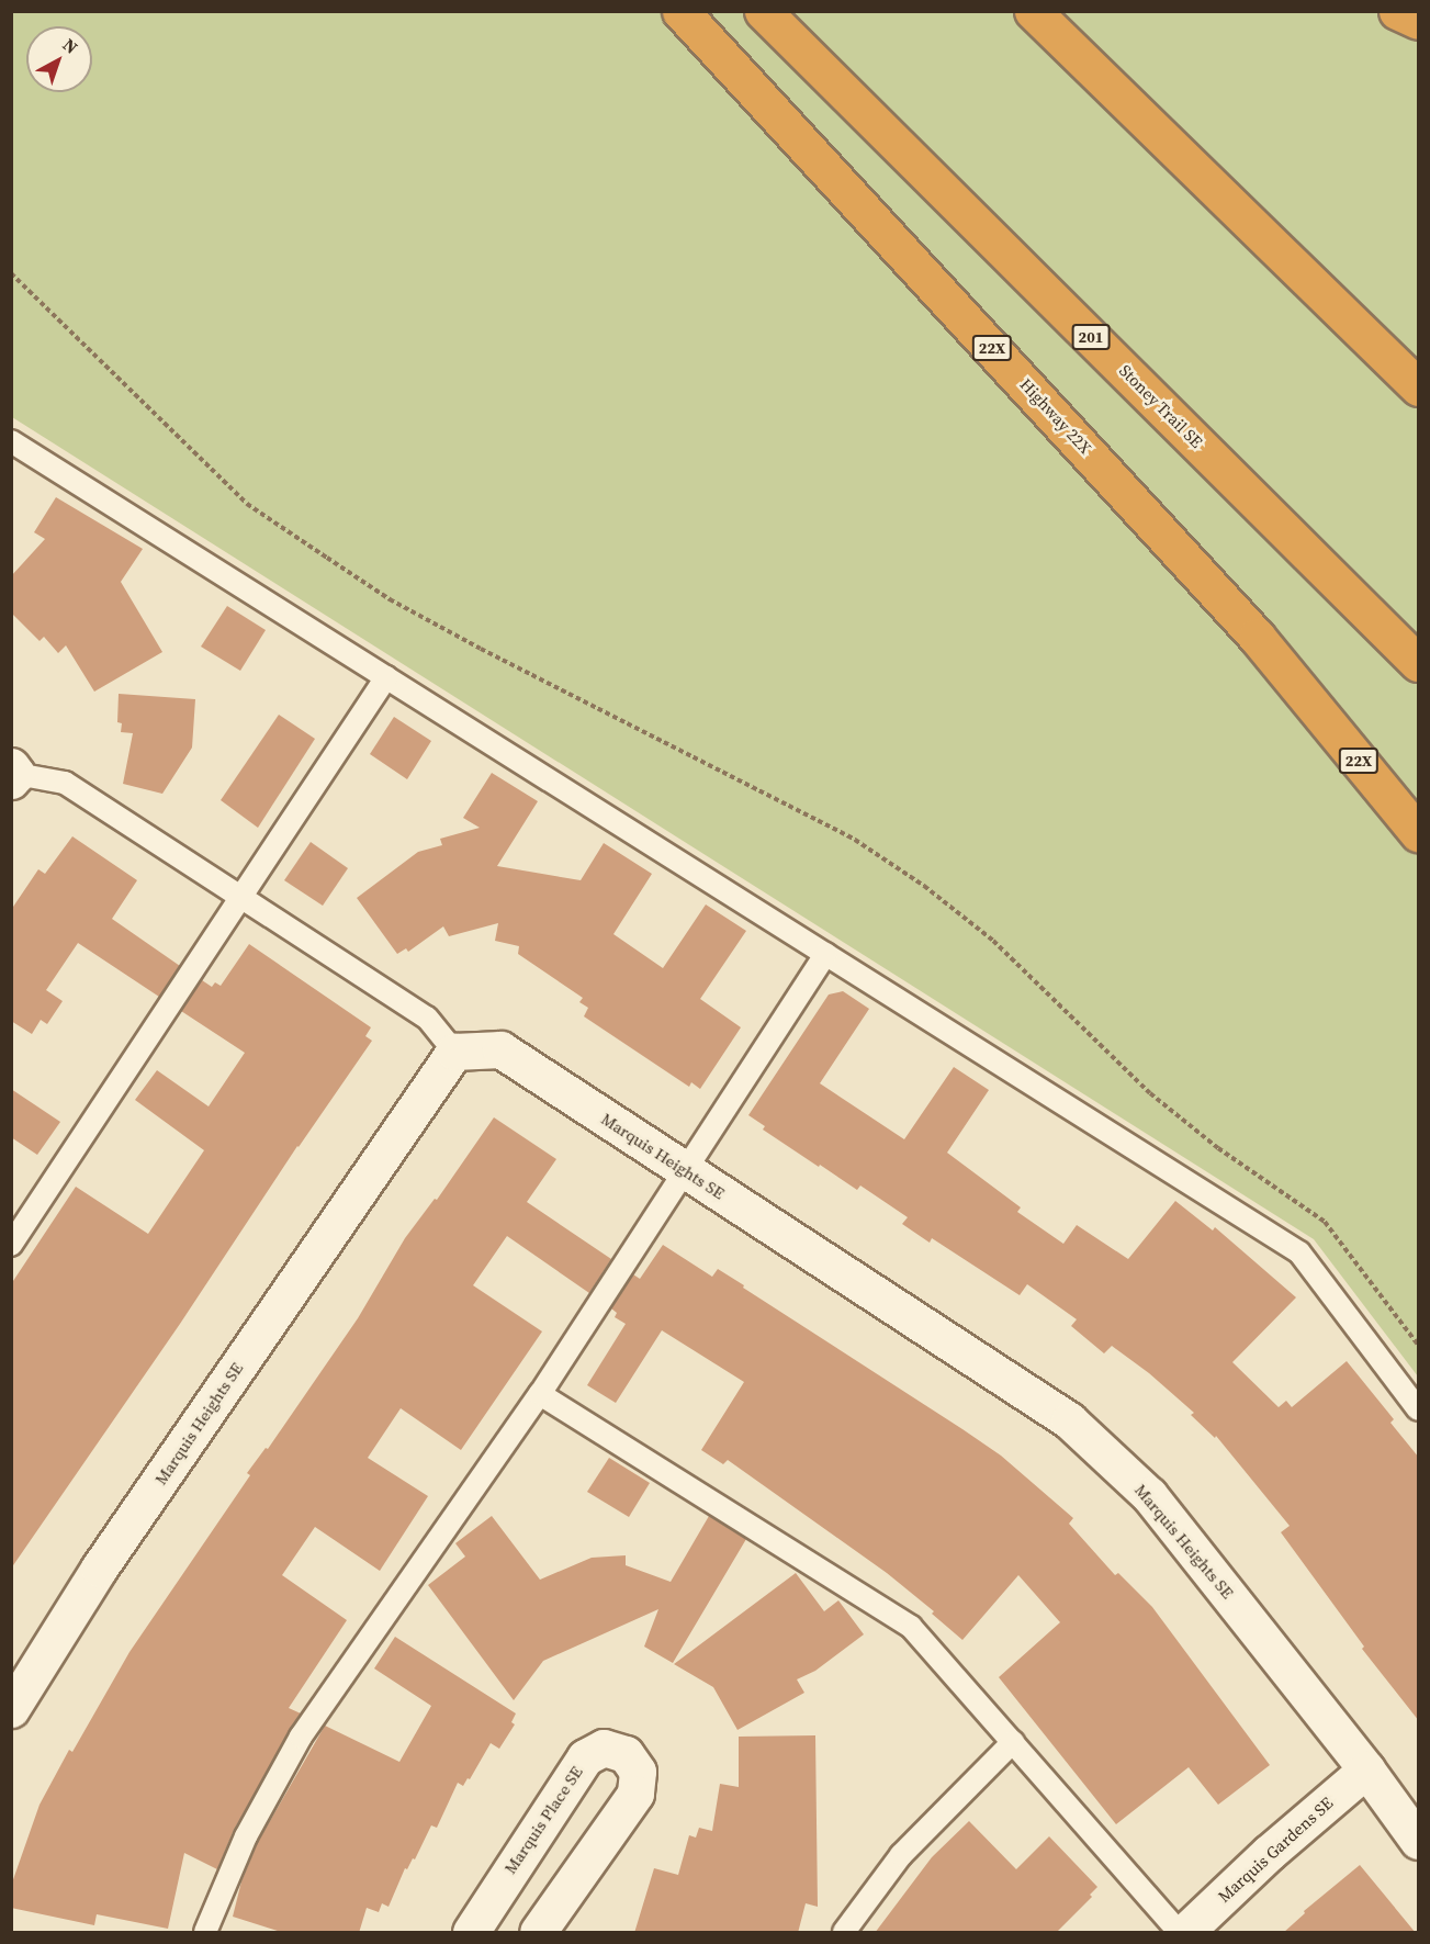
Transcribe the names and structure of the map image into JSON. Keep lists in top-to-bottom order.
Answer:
{
  "streets": {
    "highway": [
      "201",
      "22X",
      "Stoney Trail SE",
      "Highway 22X"
    ],
    "street": ["Marquis Heights SE", "Marquis Place SE", "Marquis Gardens SE"]
  },
  "crossings": [
    ["Marquis Heights SE", "Marquis Gardens SE"]
  ],
  "north": "top right"
}
